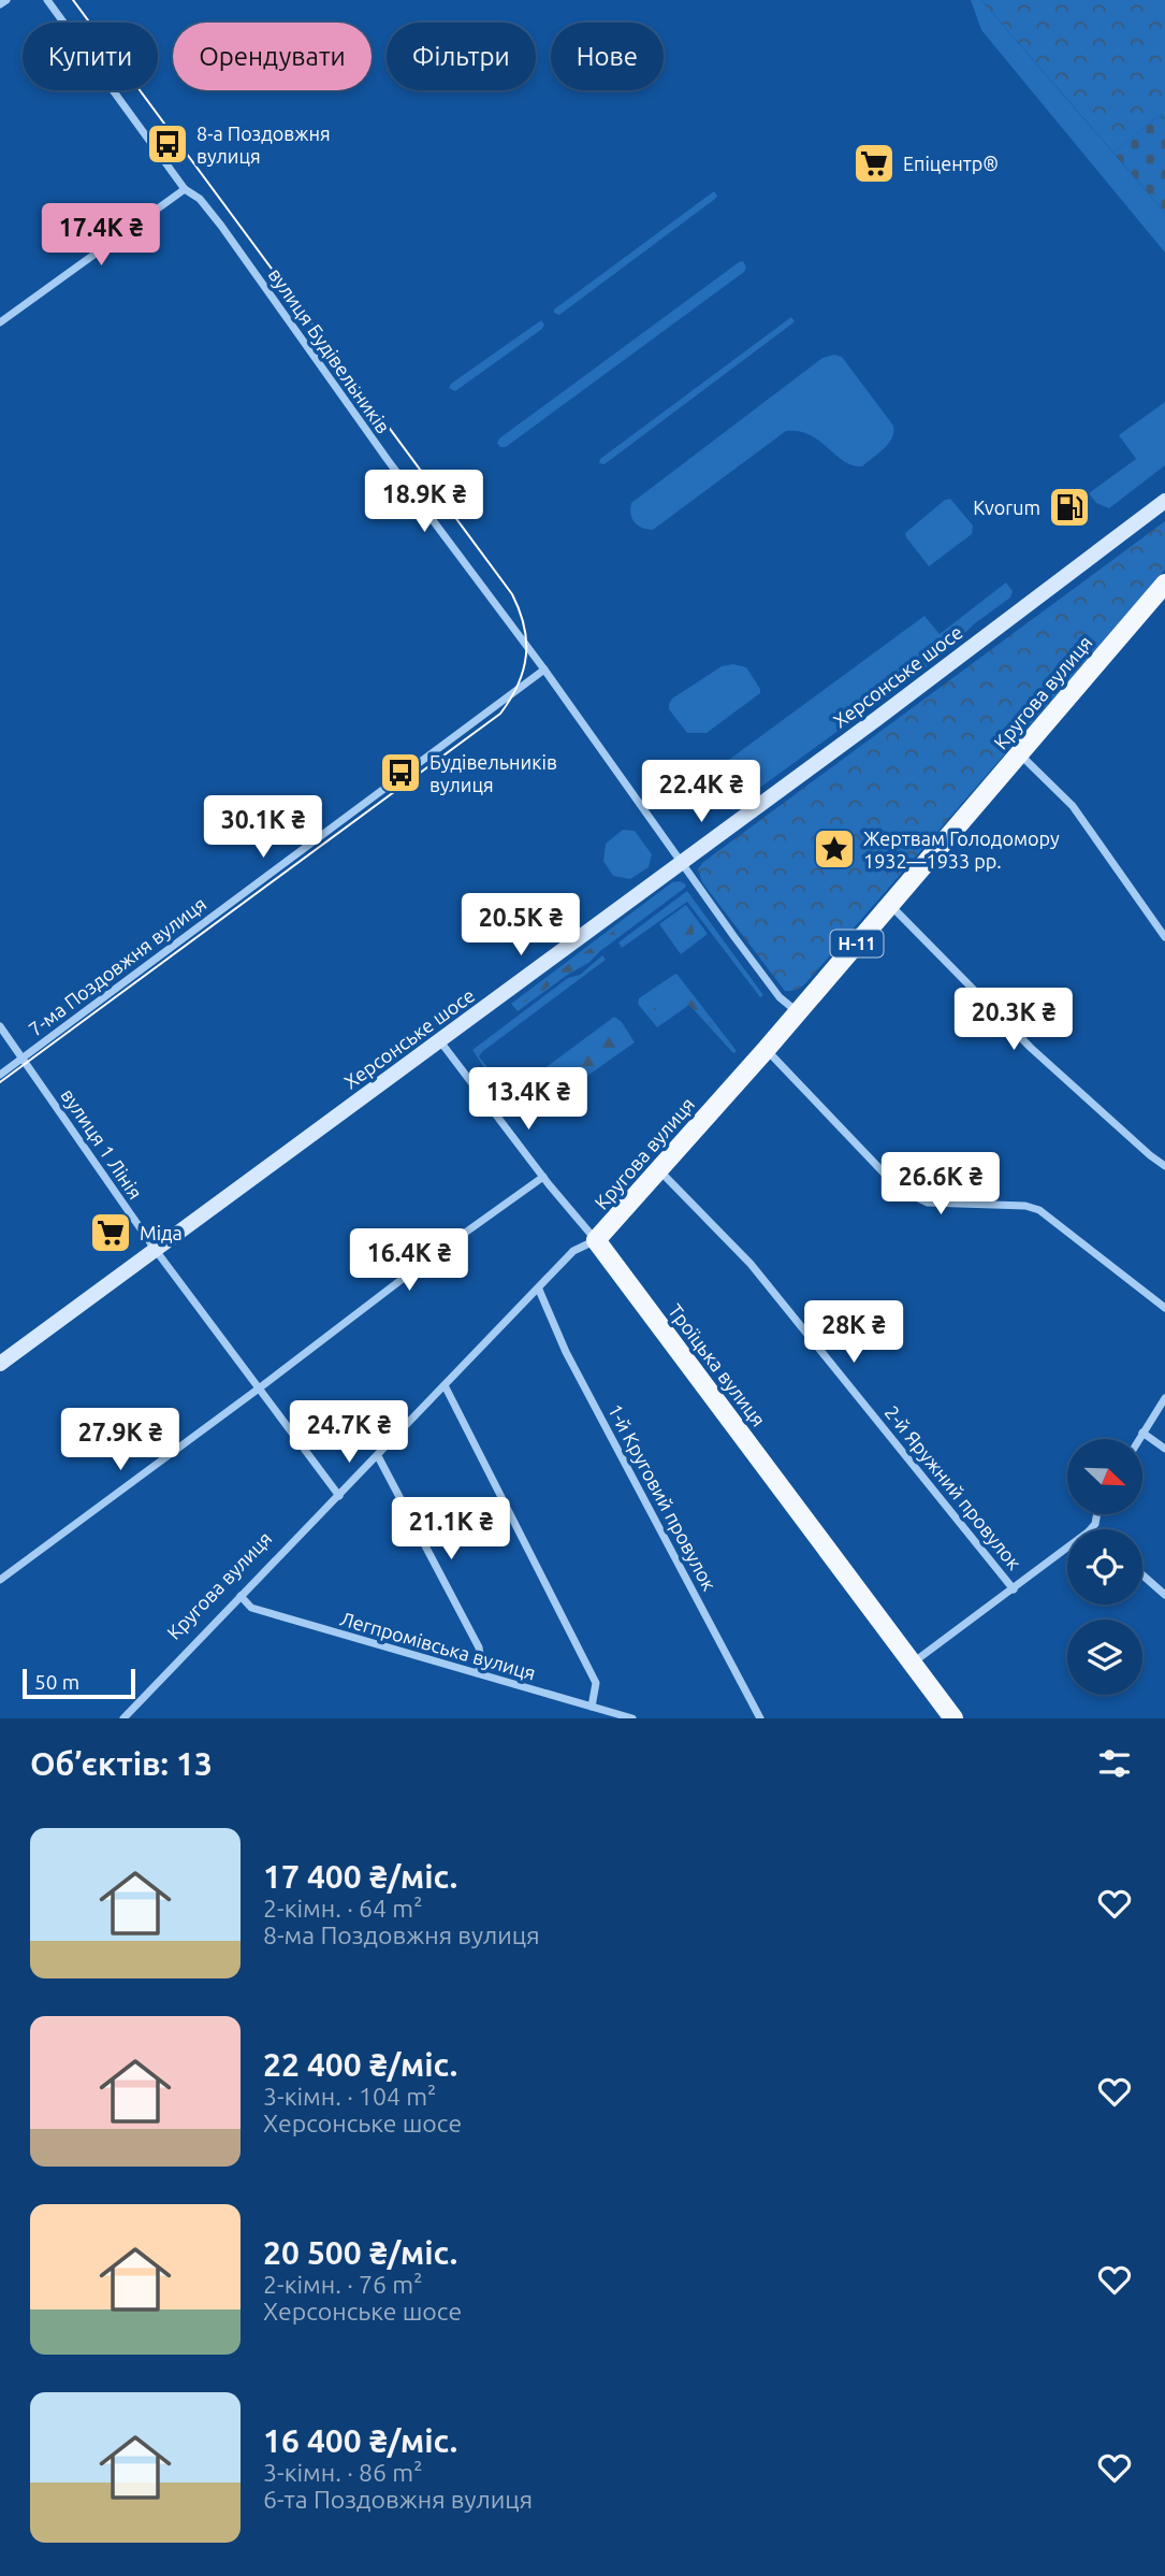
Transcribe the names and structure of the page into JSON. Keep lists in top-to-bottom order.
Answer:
{
  "streets": {
    "main road": [
      "Херсонське шосе",
      "Кругова вулиця",
      "Н-11",
      "Троїцька вулиця"
    ],
    "street": [
      "вулиця Будівельників",
      "7-ма Поздовжня вулиця",
      "вулиця 1 Лінія",
      "2-й Яружний провулок",
      "1-й Круговий провулок",
      "Легпромівська вулиця"
    ]
  },
  "crossings": [
    ["вулиця Будівельників", "Херсонське шосе"],
    ["вулиця Будівельників", "Кругова вулиця"],
    ["вулиця Будівельників", "7-ма Поздовжня вулиця"],
    ["Херсонське шосе", "вулиця 1 Лінія"],
    ["Херсонське шосе", "Троїцька вулиця"],
    ["Кругова вулиця", "вулиця 1 Лінія"],
    ["Кругова вулиця", "Троїцька вулиця"],
    ["Кругова вулиця", "2-й Яружний провулок"],
    ["Кругова вулиця", "1-й Круговий провулок"],
    ["Кругова вулиця", "Легпромівська вулиця"],
    ["7-ма Поздовжня вулиця", "вулиця 1 Лінія"],
    ["Троїцька вулиця", "2-й Яружний провулок"]
  ],
  "places": {
    "bus stop": ["8-а Поздовжня вулиця", "Будівельників вулиця"],
    "supermarket": ["Епіцентр®", "Міда"],
    "fuel station": ["Kvorum"],
    "place": ["Жертвам Голодомору 1932—1933 рр."]
  },
  "scale_bar": "50 m",
  "north": "bottom right",
  "page": {
    "chip": [
      "Купити",
      "Орендувати",
      "Фільтри",
      "Нове"
    ],
    "price": [
      "17.4K ₴",
      "18.9K ₴",
      "22.4K ₴",
      "30.1K ₴",
      "20.5K ₴",
      "20.3K ₴",
      "13.4K ₴",
      "26.6K ₴",
      "16.4K ₴",
      "28K ₴",
      "24.7K ₴",
      "27.9K ₴",
      "21.1K ₴"
    ],
    "scale": "50 m",
    "heading": "Об’єктів: 13",
    "list": [
      {
        "name": "17 400 ₴/міс.",
        "note": "2-кімн. · 64 m² · 8-ма Поздовжня вулиця"
      },
      {
        "name": "22 400 ₴/міс.",
        "note": "3-кімн. · 104 m² · Херсонське шосе"
      },
      {
        "name": "20 500 ₴/міс.",
        "note": "2-кімн. · 76 m² · Херсонське шосе"
      },
      {
        "name": "16 400 ₴/міс.",
        "note": "3-кімн. · 86 m² · 6-та Поздовжня вулиця"
      }
    ]
  }
}
